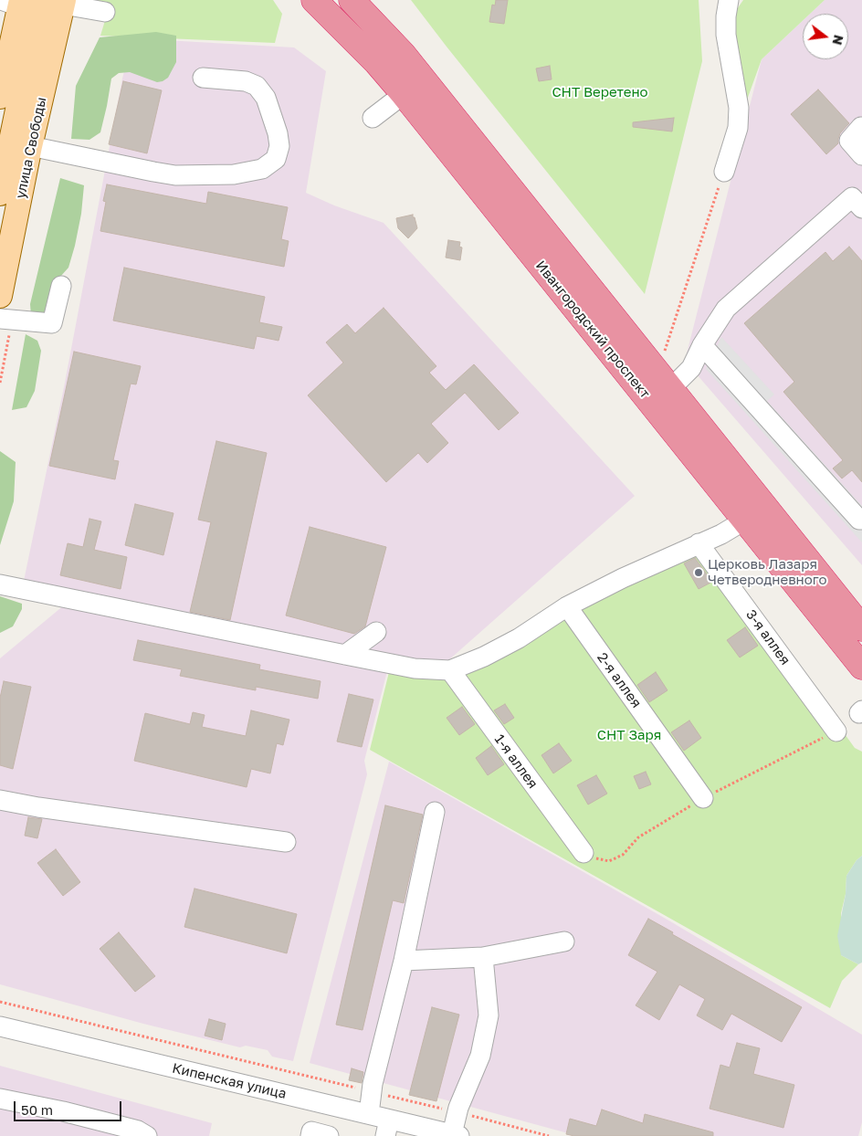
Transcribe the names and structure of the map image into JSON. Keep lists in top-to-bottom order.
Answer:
{
  "streets": {
    "highway": ["Ивангородский проспект"],
    "main road": ["улица Свободы"],
    "street": [
      "3-я аллея",
      "2-я аллея",
      "1-я аллея",
      "Кипенская улица"
    ]
  },
  "parks": ["СНТ Веретено", "СНТ Заря"],
  "places": ["Церковь Лазаря Четверодневного"],
  "scale_bar": "50 m",
  "north": "right"
}
